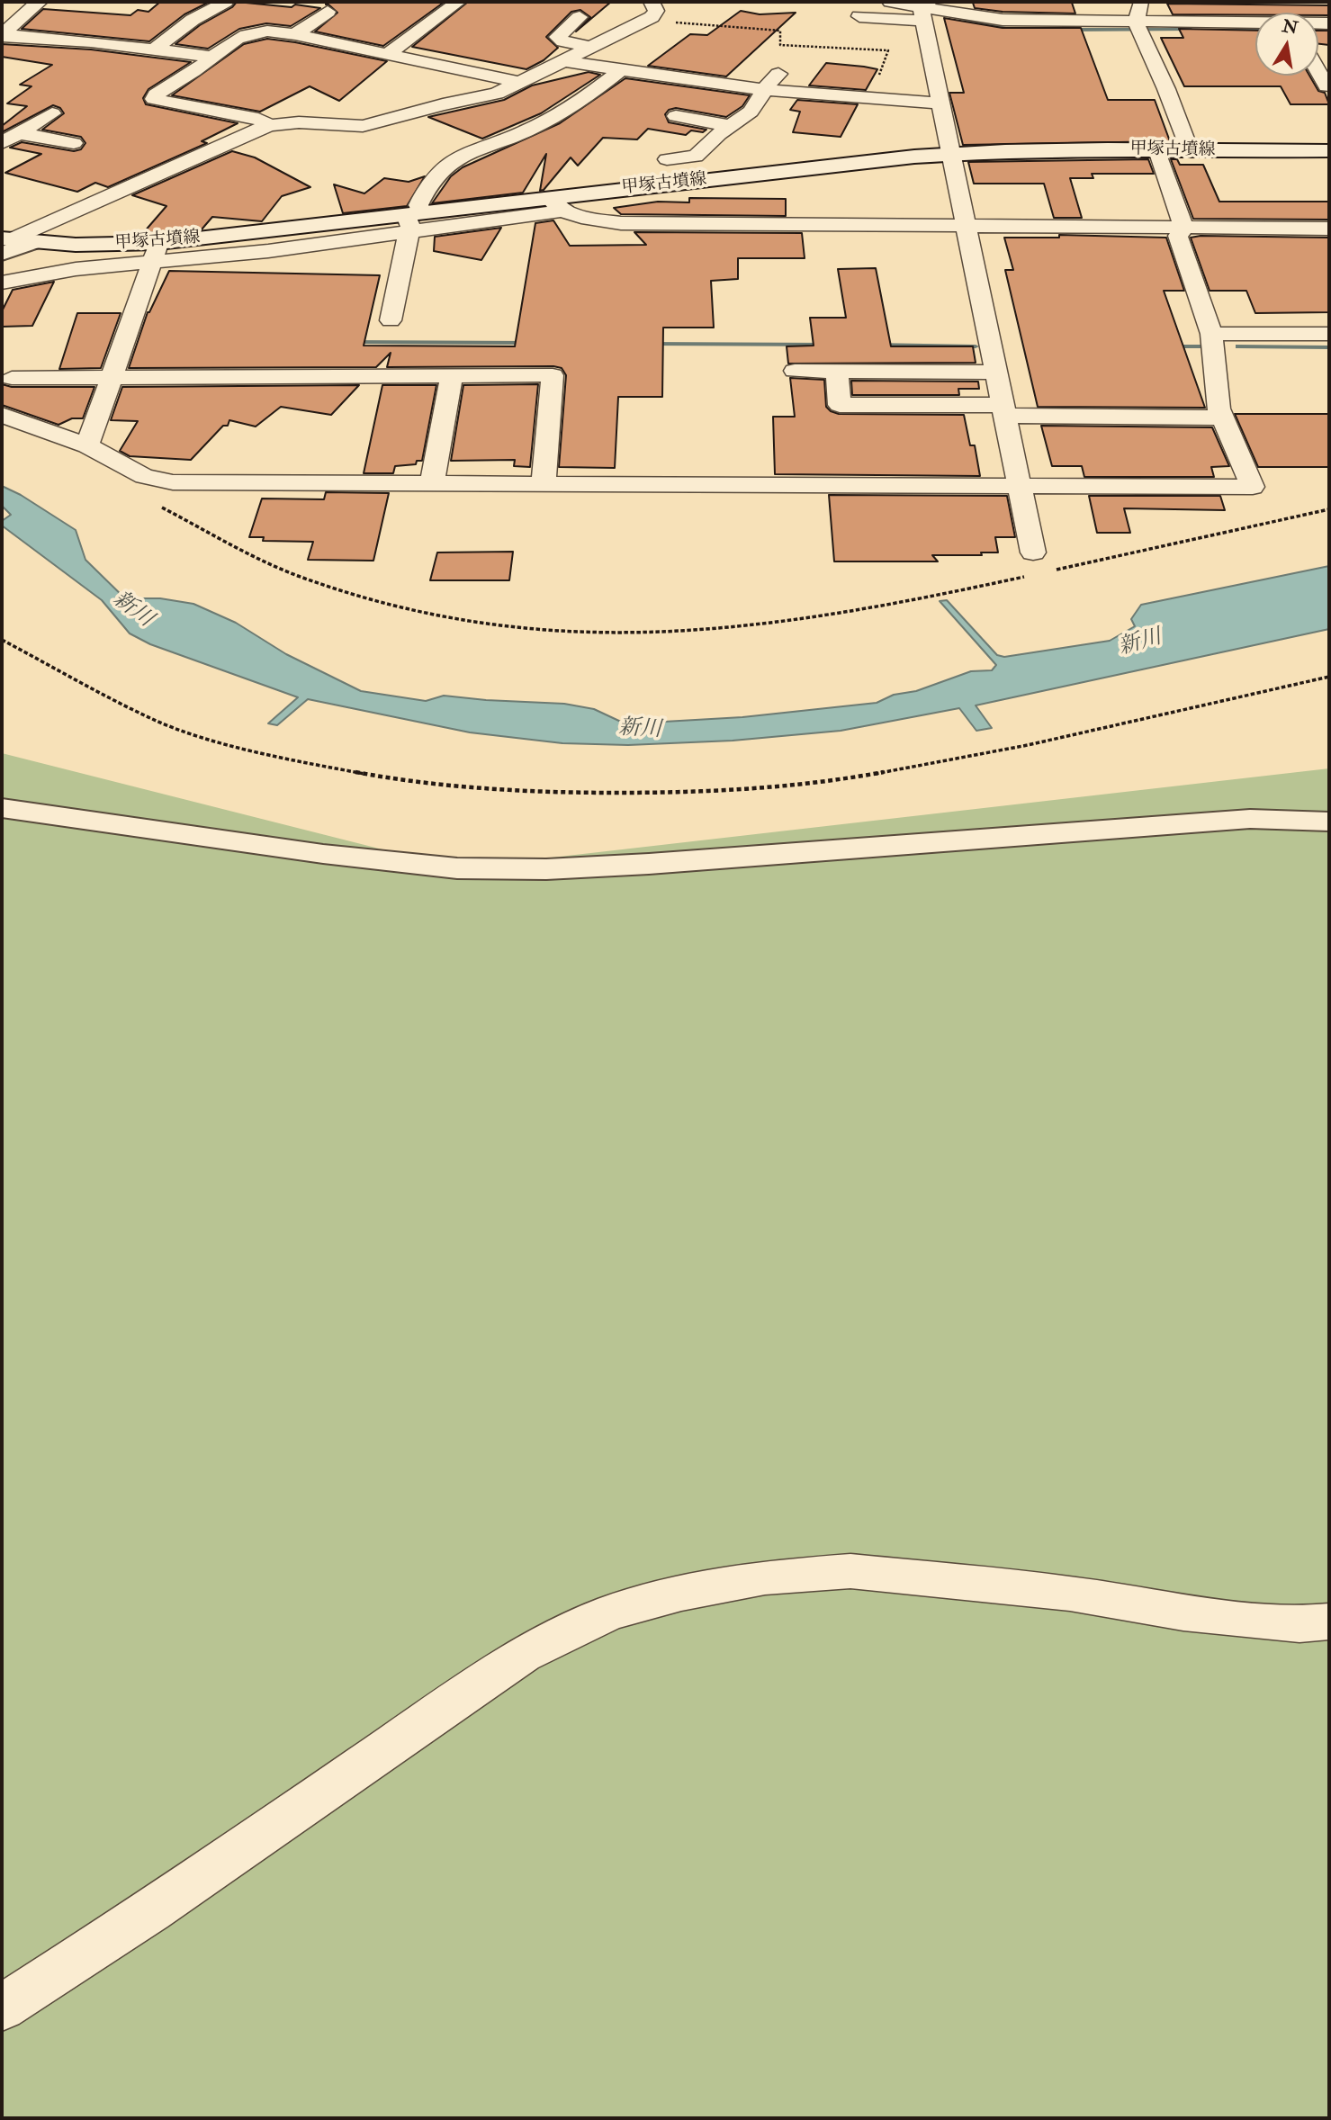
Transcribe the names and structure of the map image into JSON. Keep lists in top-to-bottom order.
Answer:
{
  "streets": {
    "main road": ["甲塚古墳線"]
  },
  "water": ["新川"],
  "north": "top"
}
